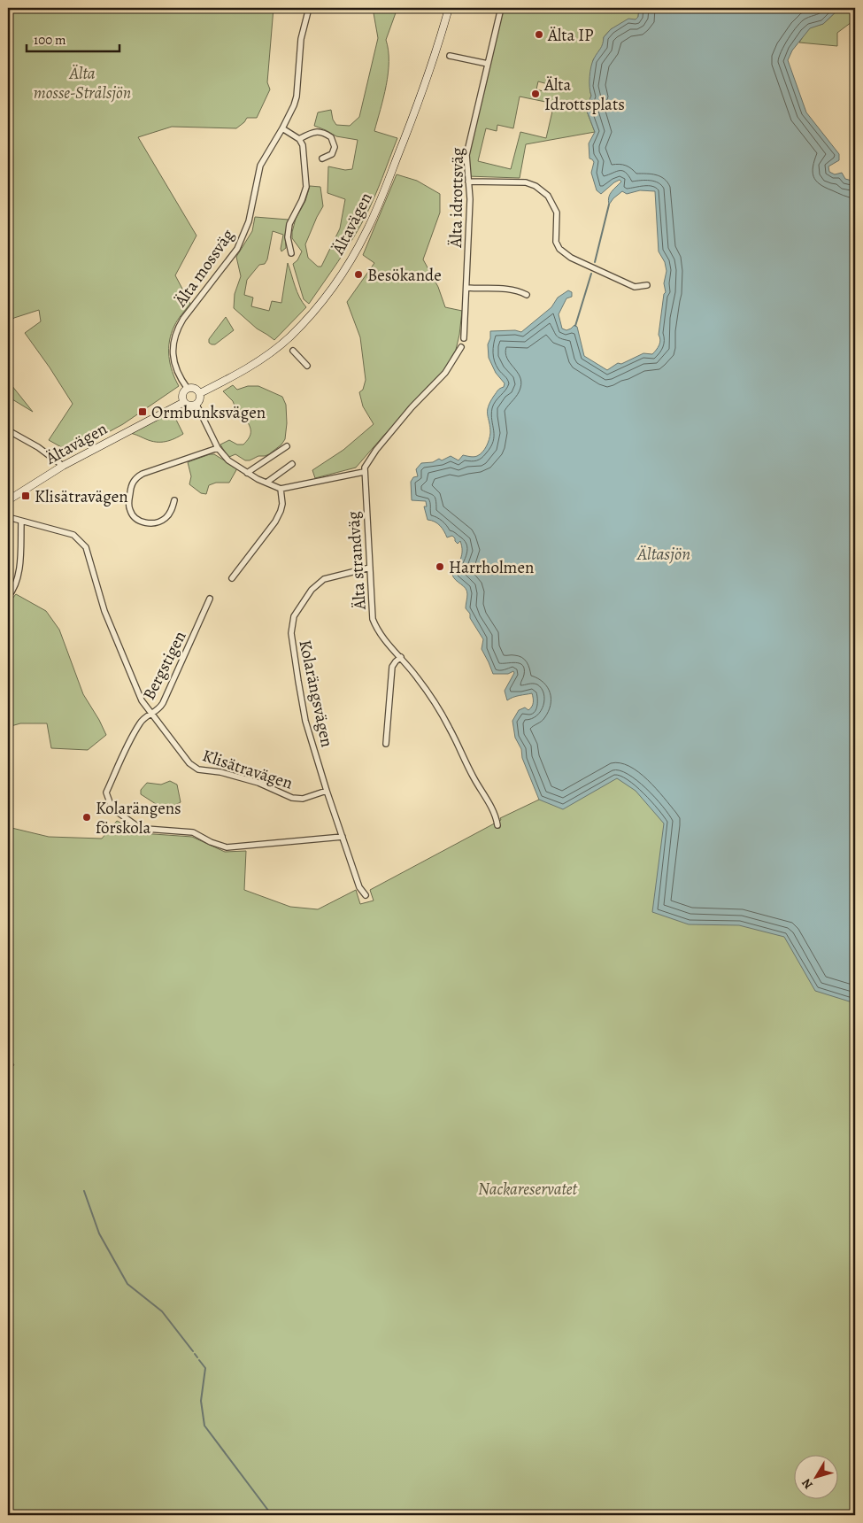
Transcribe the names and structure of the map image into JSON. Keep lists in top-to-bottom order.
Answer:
{
  "streets": {
    "main road": ["Ältavägen"],
    "street": [
      "Älta idrottsväg",
      "Älta mossväg",
      "Älta strandväg",
      "Bergstigen",
      "Kolarängsvägen",
      "Klisätravägen"
    ]
  },
  "crossings": [
    ["Ältavägen", "Älta mossväg"],
    ["Älta strandväg", "Kolarängsvägen"],
    ["Bergstigen", "Klisätravägen"],
    ["Kolarängsvägen", "Klisätravägen"]
  ],
  "water": ["Ältasjön"],
  "parks": ["Älta mosse-Strålsjön", "Nackareservatet"],
  "places": {
    "other": [
      "Älta IP",
      "Älta Idrottsplats",
      "Besökande",
      "Harrholmen",
      "Kolarängens förskola"
    ],
    "transit": ["Ormbunksvägen", "Klisätravägen"]
  },
  "scale_bar": "100 m",
  "north": "bottom left"
}
